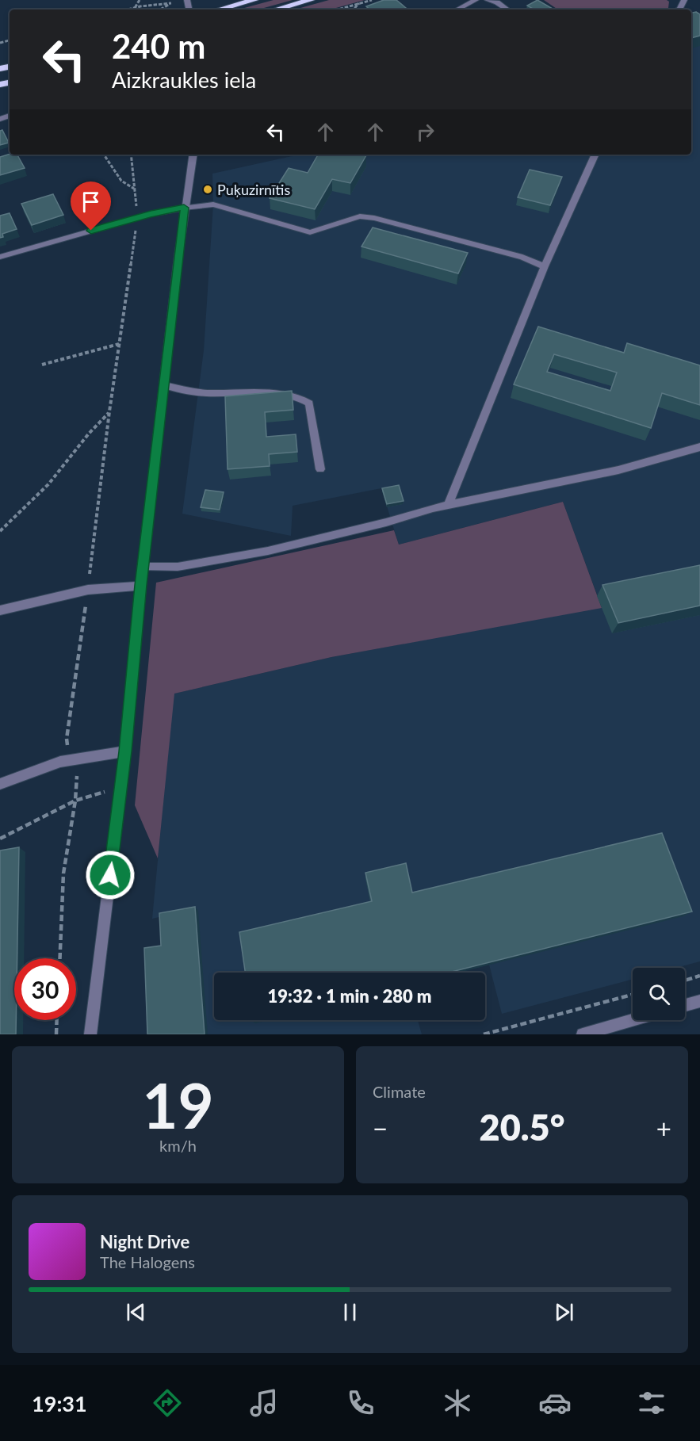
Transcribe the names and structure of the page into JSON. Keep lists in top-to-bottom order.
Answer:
{
  "places": ["Puķuzirnītis"],
  "page": {
    "turn": ["240 m", "Aizkraukles iela"],
    "limit": "30",
    "trip": "19:32 · 1 min · 280 m",
    "tile": [
      ["19", "km/h"],
      "Climate"
    ],
    "heat": ["−", "20.5°", "+"],
    "song": ["Night Drive", "The Halogens"],
    "tabs": "19:31"
  }
}
